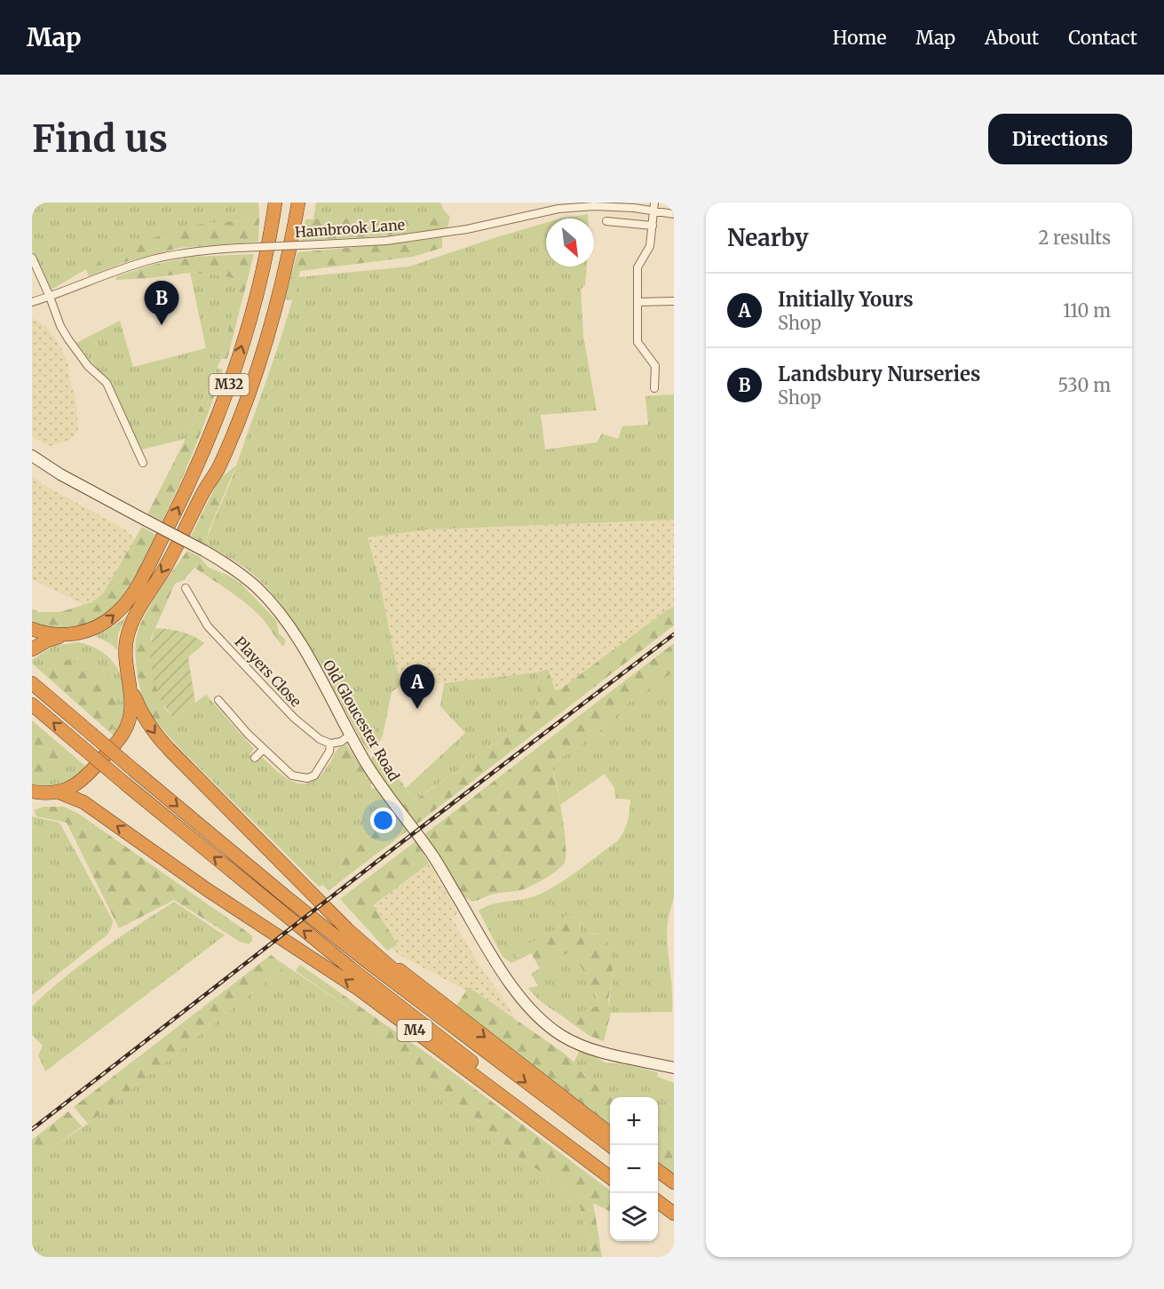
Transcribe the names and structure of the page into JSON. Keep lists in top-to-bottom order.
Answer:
{
  "streets": {
    "highway": ["M32", "M4"],
    "main road": ["Old Gloucester Road"],
    "street": ["Hambrook Lane", "Players Close"]
  },
  "crossings": [
    ["M32", "M4"]
  ],
  "north": "bottom right",
  "page": {
    "header": "Map",
    "nav": [
      "Home",
      "Map",
      "About",
      "Contact"
    ],
    "buttons": "Directions",
    "title": "Find us",
    "heading": ["Nearby", "2 results"],
    "list": [
      {
        "mark": "A",
        "name": "Initially Yours",
        "note": "Shop",
        "value": "110 m"
      },
      {
        "mark": "B",
        "name": "Landsbury Nurseries",
        "note": "Shop",
        "value": "530 m"
      }
    ],
    "pins": ["B", "A"],
    "map_buttons": ["+", "−"]
  }
}
